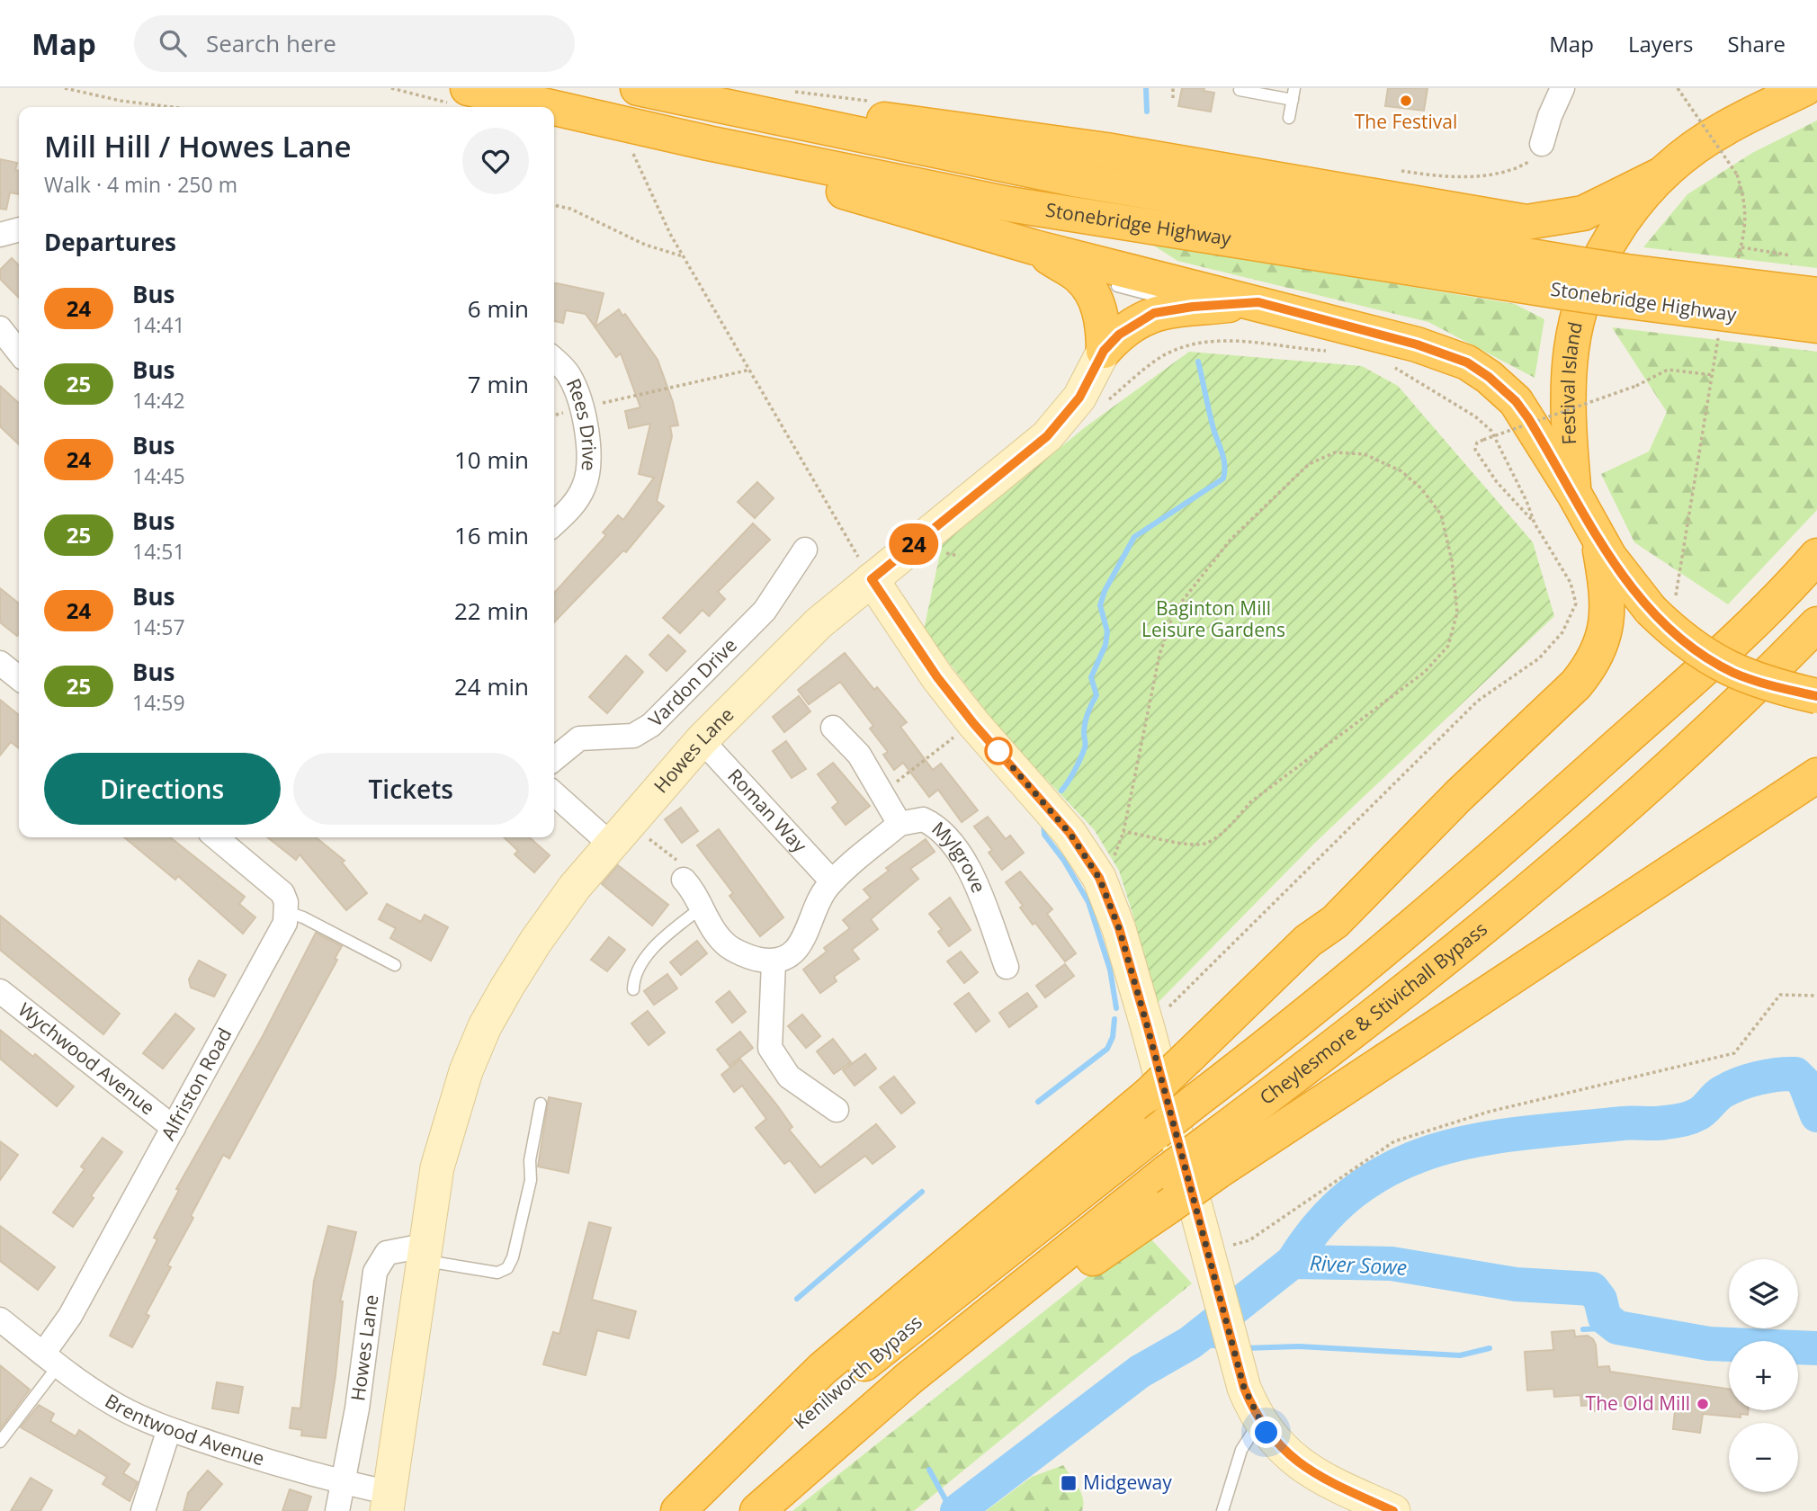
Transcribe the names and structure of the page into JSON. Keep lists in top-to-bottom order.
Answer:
{
  "streets": {
    "highway": [
      "Stonebridge Highway",
      "Festival Island",
      "Cheylesmore & Stivichall Bypass",
      "Kenilworth Bypass"
    ],
    "main road": ["Howes Lane"],
    "street": [
      "Rees Drive",
      "Vardon Drive",
      "Roman Way",
      "Mylgrove",
      "Wychwood Avenue",
      "Alfriston Road",
      "Brentwood Avenue"
    ]
  },
  "crossings": [
    ["Howes Lane", "Roman Way"],
    ["Howes Lane", "Brentwood Avenue"],
    ["Cheylesmore & Stivichall Bypass", "Kenilworth Bypass"],
    ["Wychwood Avenue", "Alfriston Road"],
    ["Alfriston Road", "Brentwood Avenue"]
  ],
  "water": ["River Sowe"],
  "parks": ["Baginton Mill Leisure Gardens"],
  "places": {
    "other": ["The Festival", "The Old Mill"],
    "transit": ["Midgeway"]
  },
  "lines": ["bus line 24"],
  "page": {
    "header": "Map",
    "search": "Search here",
    "nav": ["Map", "Layers", "Share"],
    "on_map": "24",
    "heading": [
      ["Mill Hill / Howes Lane", "Walk · 4 min · 250 m"],
      "Departures"
    ],
    "list": [
      {
        "mark": "24",
        "name": "Bus",
        "note": "14:41",
        "value": "6 min"
      },
      {
        "mark": "25",
        "name": "Bus",
        "note": "14:42",
        "value": "7 min"
      },
      {
        "mark": "24",
        "name": "Bus",
        "note": "14:45",
        "value": "10 min"
      },
      {
        "mark": "25",
        "name": "Bus",
        "note": "14:51",
        "value": "16 min"
      },
      {
        "mark": "24",
        "name": "Bus",
        "note": "14:57",
        "value": "22 min"
      },
      {
        "mark": "25",
        "name": "Bus",
        "note": "14:59",
        "value": "24 min"
      }
    ],
    "buttons": ["Directions", "Tickets"],
    "map_buttons": ["+", "−"]
  }
}
